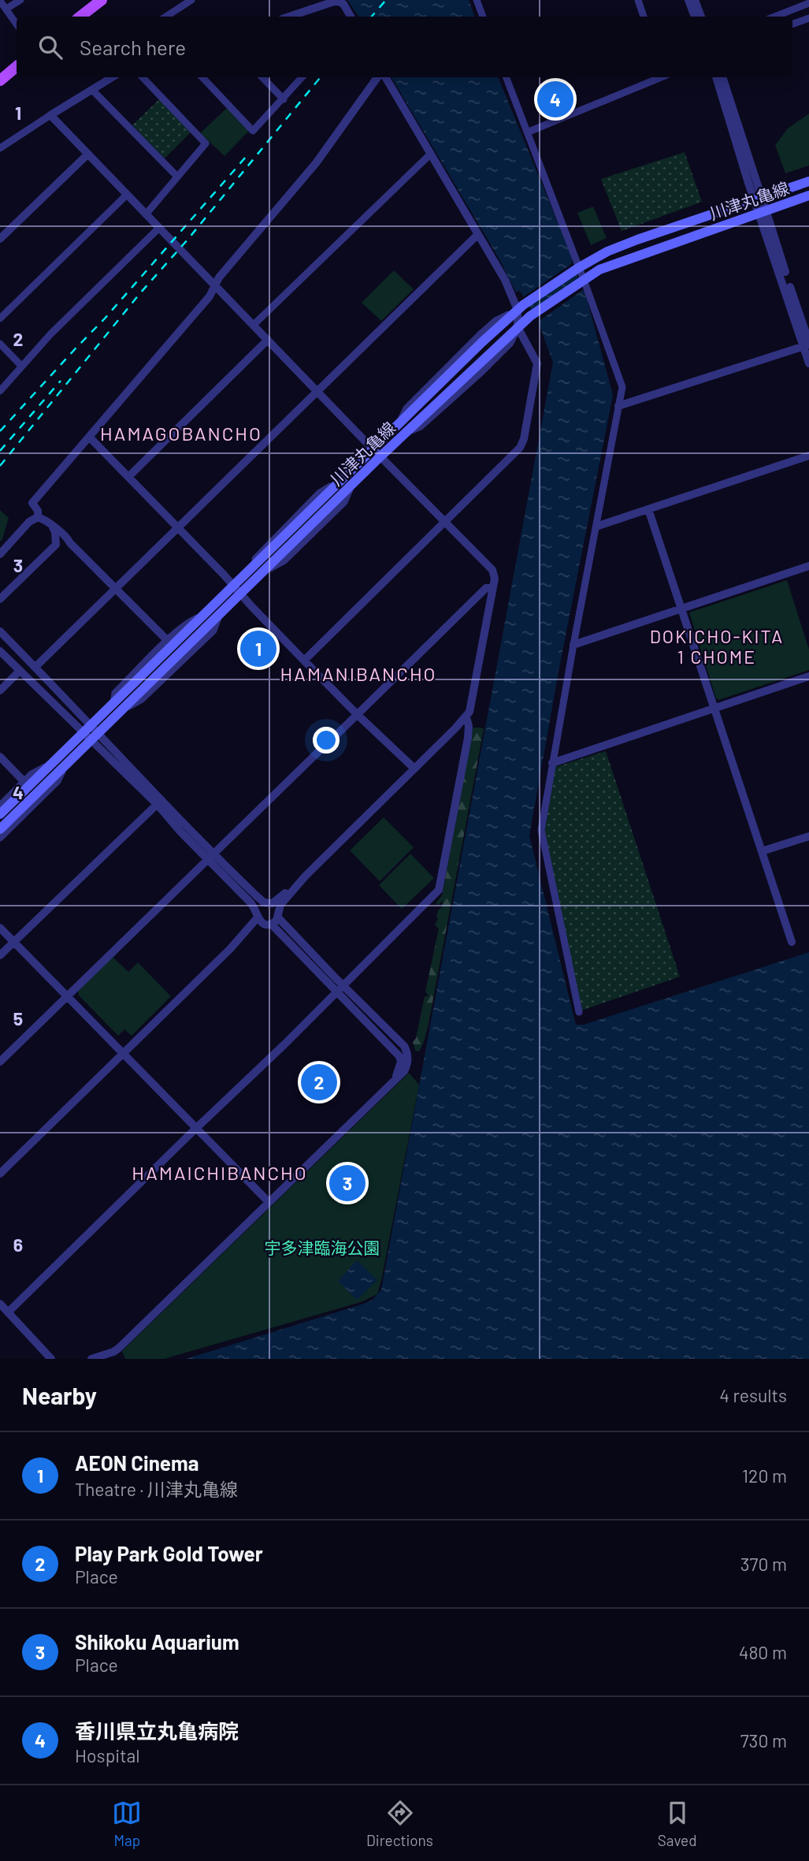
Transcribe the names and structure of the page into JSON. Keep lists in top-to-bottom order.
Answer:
{
  "streets": {
    "main road": ["川津丸亀線"]
  },
  "districts": [
    "HAMAGOBANCHO",
    "DOKICHO-KITA 1 CHOME",
    "HAMANIBANCHO",
    "HAMAICHIBANCHO"
  ],
  "parks": ["宇多津臨海公園"],
  "page": {
    "search": "Search here",
    "pins": [
      "4",
      "1",
      "2",
      "3"
    ],
    "heading": ["Nearby", "4 results"],
    "list": [
      {
        "mark": "1",
        "name": "AEON Cinema",
        "note": "Theatre · 川津丸亀線",
        "value": "120 m"
      },
      {
        "mark": "2",
        "name": "Play Park Gold Tower",
        "note": "Place",
        "value": "370 m"
      },
      {
        "mark": "3",
        "name": "Shikoku Aquarium",
        "note": "Place",
        "value": "480 m"
      },
      {
        "mark": "4",
        "name": "香川県立丸亀病院",
        "note": "Hospital",
        "value": "730 m"
      }
    ],
    "nav": ["Map", "Directions", "Saved"]
  },
  "grid": {
    "rows": [
      "1",
      "2",
      "3",
      "4",
      "5",
      "6"
    ]
  }
}
